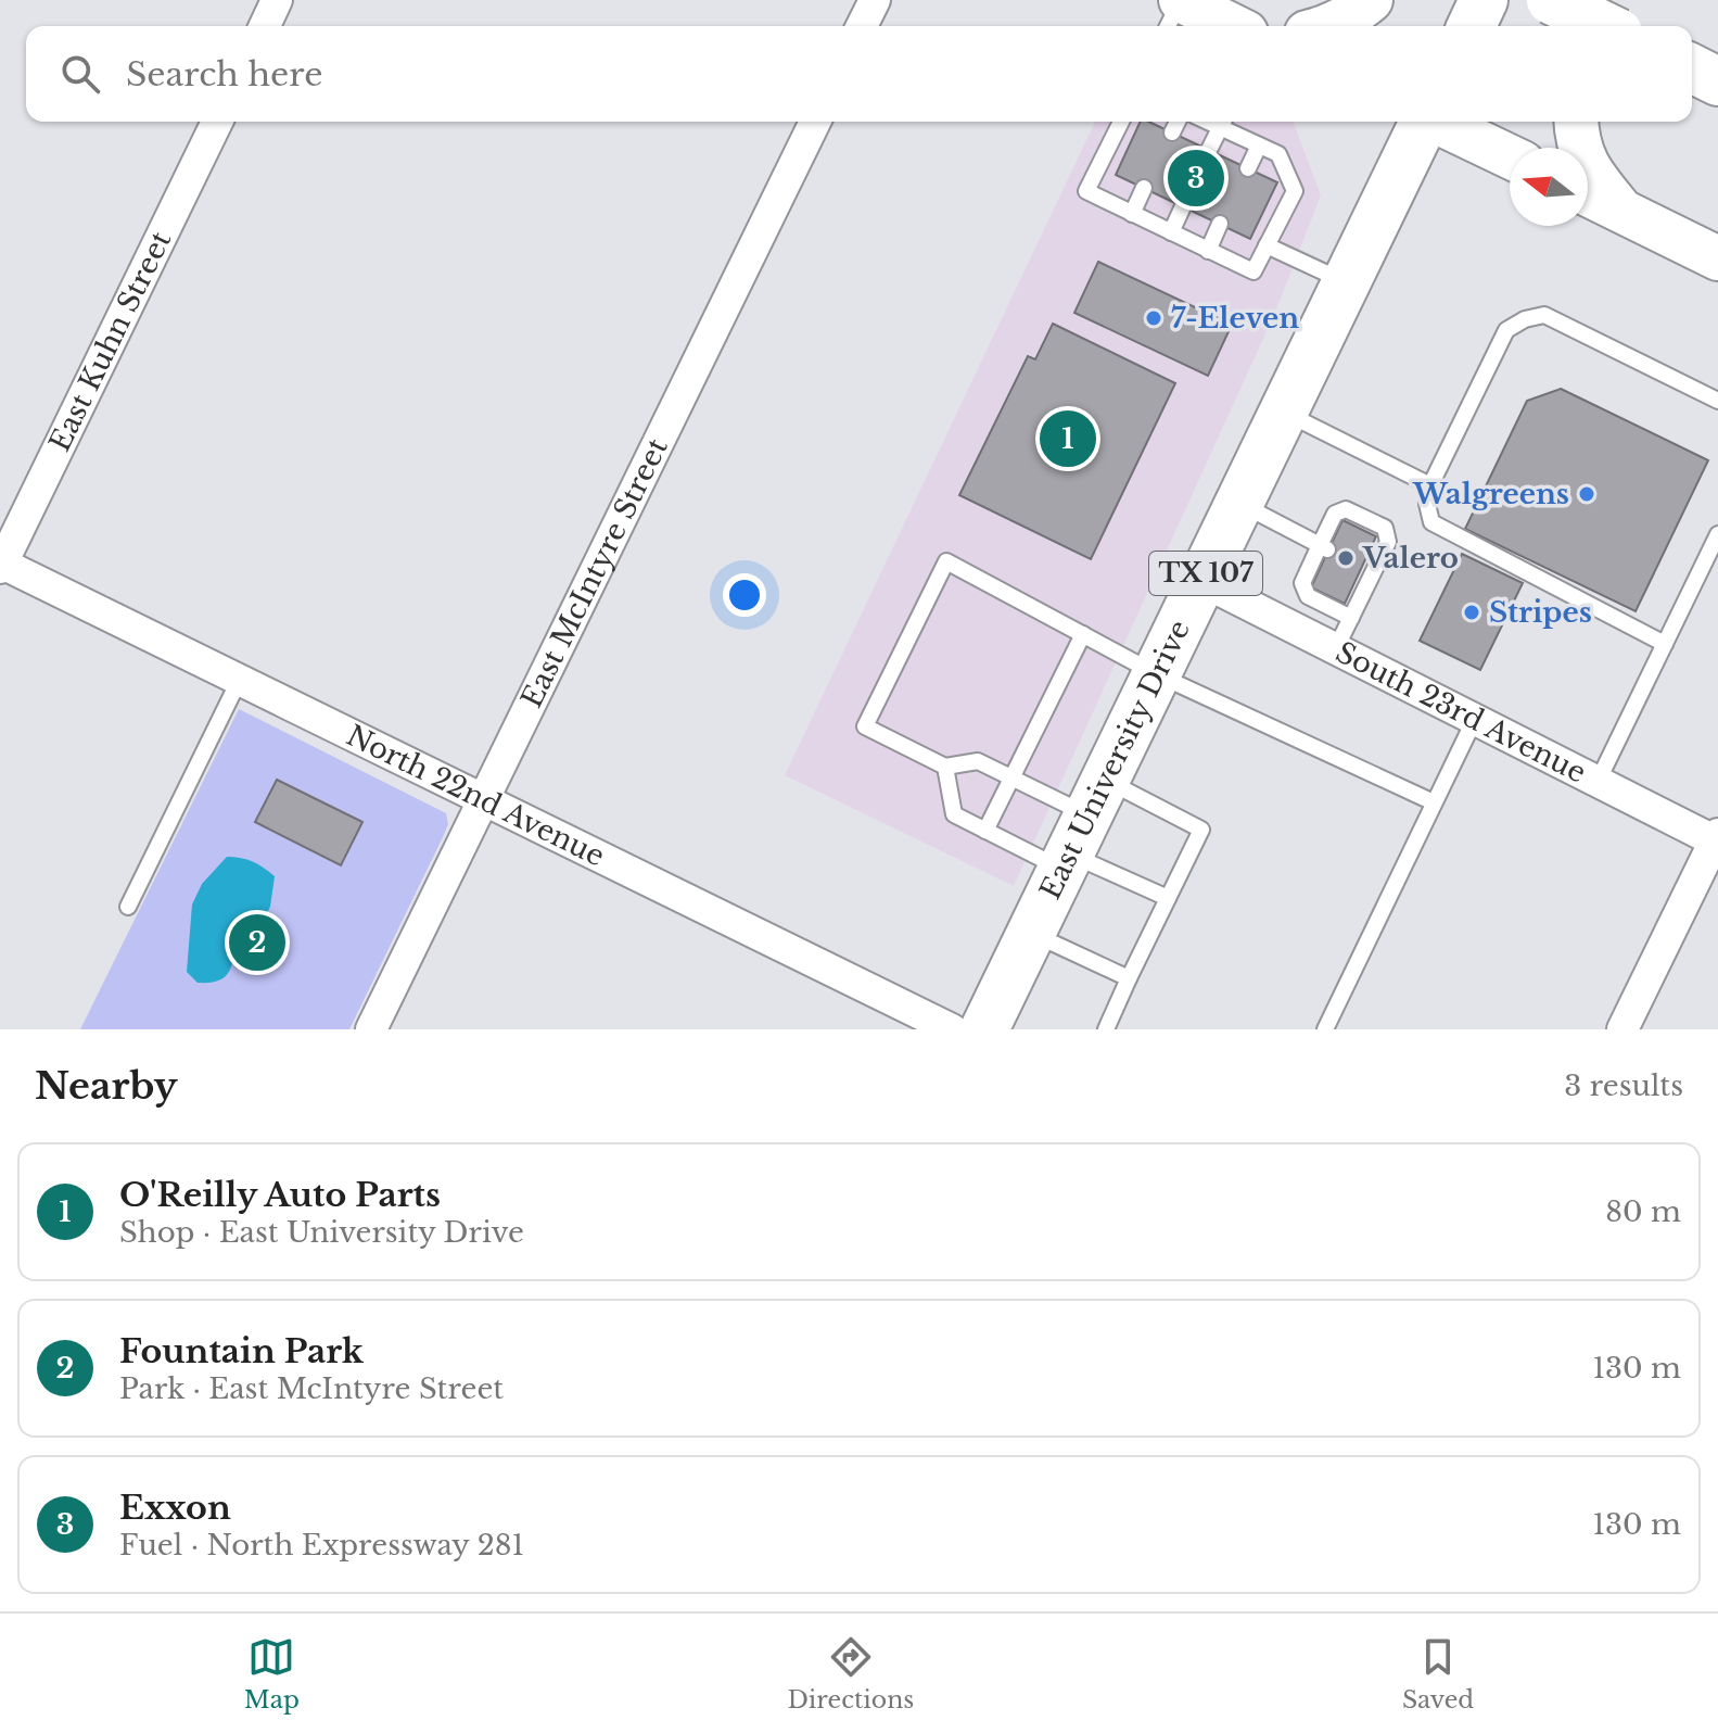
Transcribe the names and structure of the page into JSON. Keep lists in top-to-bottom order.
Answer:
{
  "streets": {
    "main road": ["TX 107", "East University Drive"],
    "street": [
      "East Kuhn Street",
      "East McIntyre Street",
      "South 23rd Avenue",
      "North 22nd Avenue"
    ]
  },
  "crossings": [
    ["East Kuhn Street", "North 22nd Avenue"],
    ["East McIntyre Street", "North 22nd Avenue"],
    ["South 23rd Avenue", "East University Drive"]
  ],
  "places": [
    "7-Eleven",
    "Walgreens",
    "Valero",
    "Stripes"
  ],
  "north": "left",
  "page": {
    "search": "Search here",
    "pins": ["3", "1", "2"],
    "heading": ["Nearby", "3 results"],
    "list": [
      {
        "mark": "1",
        "name": "O'Reilly Auto Parts",
        "note": "Shop · East University Drive",
        "value": "80 m"
      },
      {
        "mark": "2",
        "name": "Fountain Park",
        "note": "Park · East McIntyre Street",
        "value": "130 m"
      },
      {
        "mark": "3",
        "name": "Exxon",
        "note": "Fuel · North Expressway 281",
        "value": "130 m"
      }
    ],
    "nav": ["Map", "Directions", "Saved"]
  }
}
